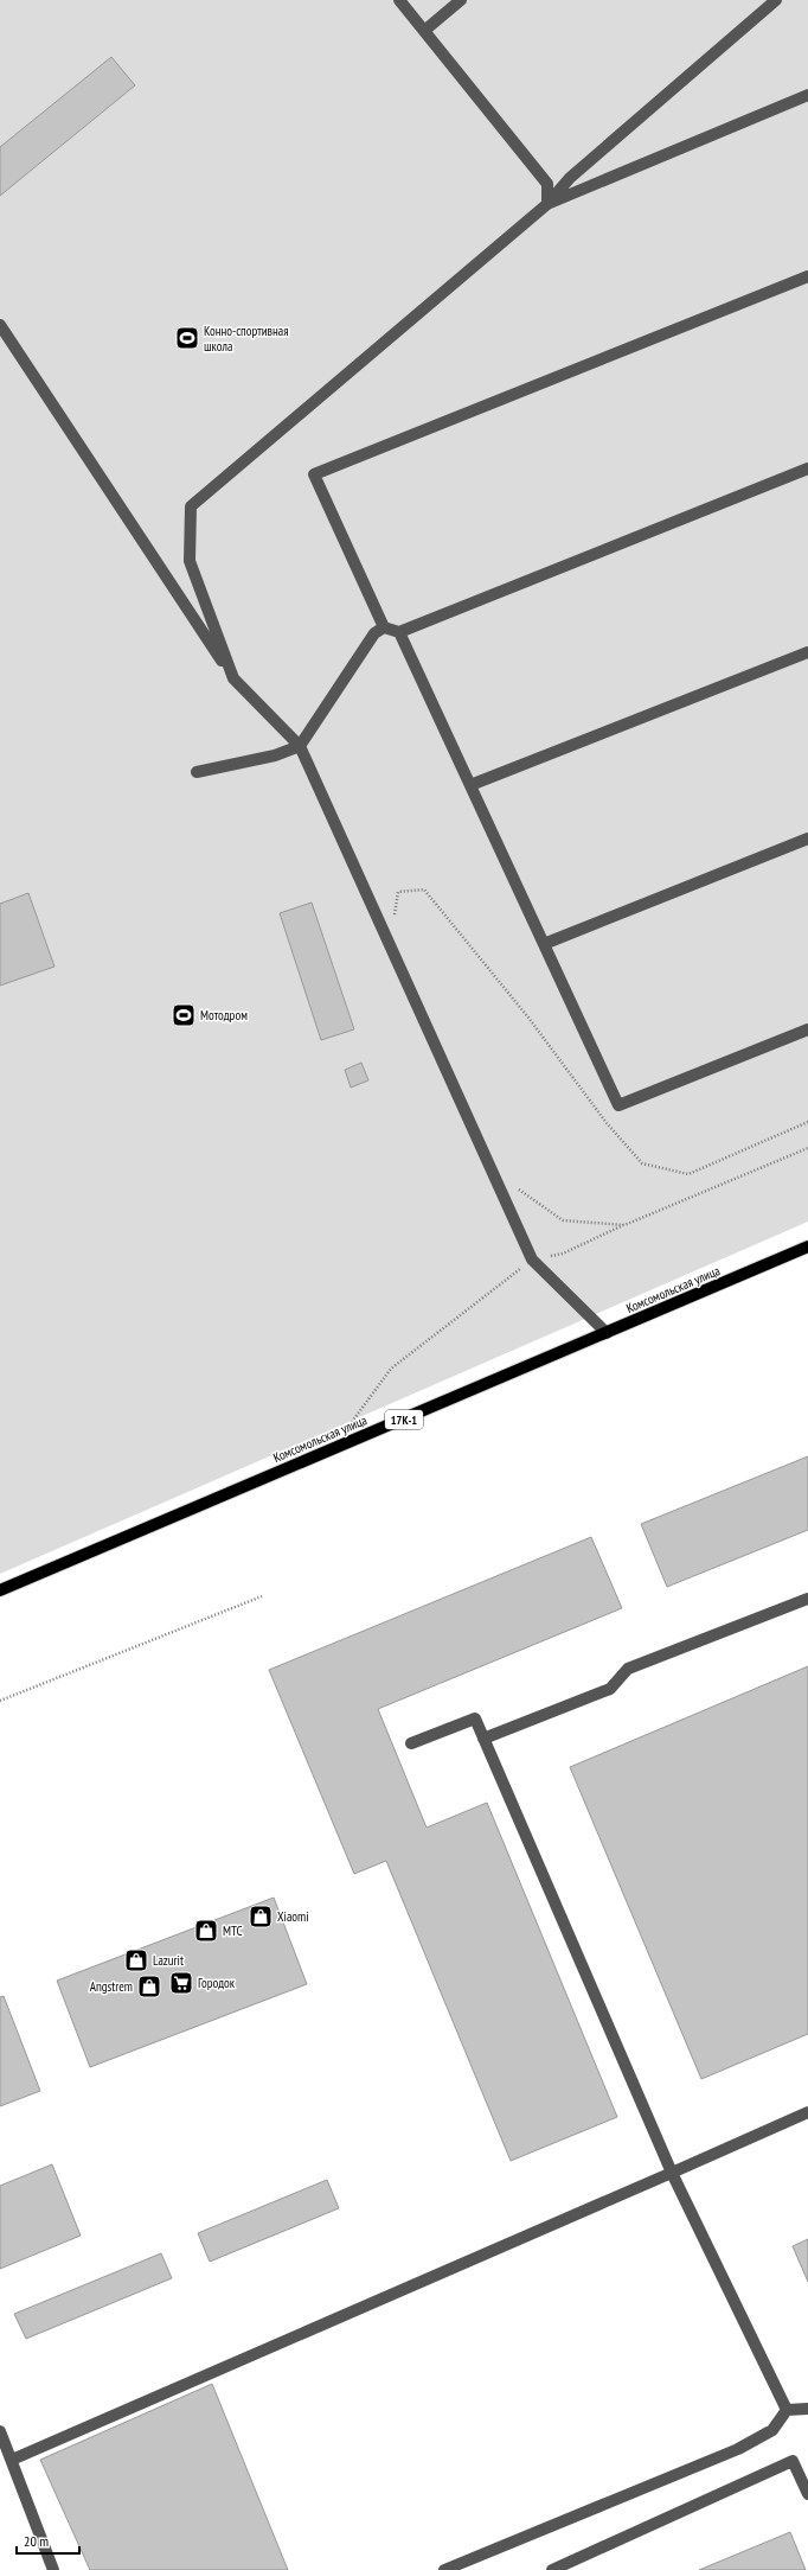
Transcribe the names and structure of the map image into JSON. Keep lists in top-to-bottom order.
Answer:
{
  "streets": {
    "main road": ["Комсомольская улица", "17К-1"]
  },
  "places": {
    "sports": ["Конно-спортивная школа", "Мотодром"],
    "shop": [
      "Xiaomi",
      "МТС",
      "Lazurit",
      "Angstrem"
    ],
    "supermarket": ["Городок"]
  },
  "scale_bar": "20 m"
}
